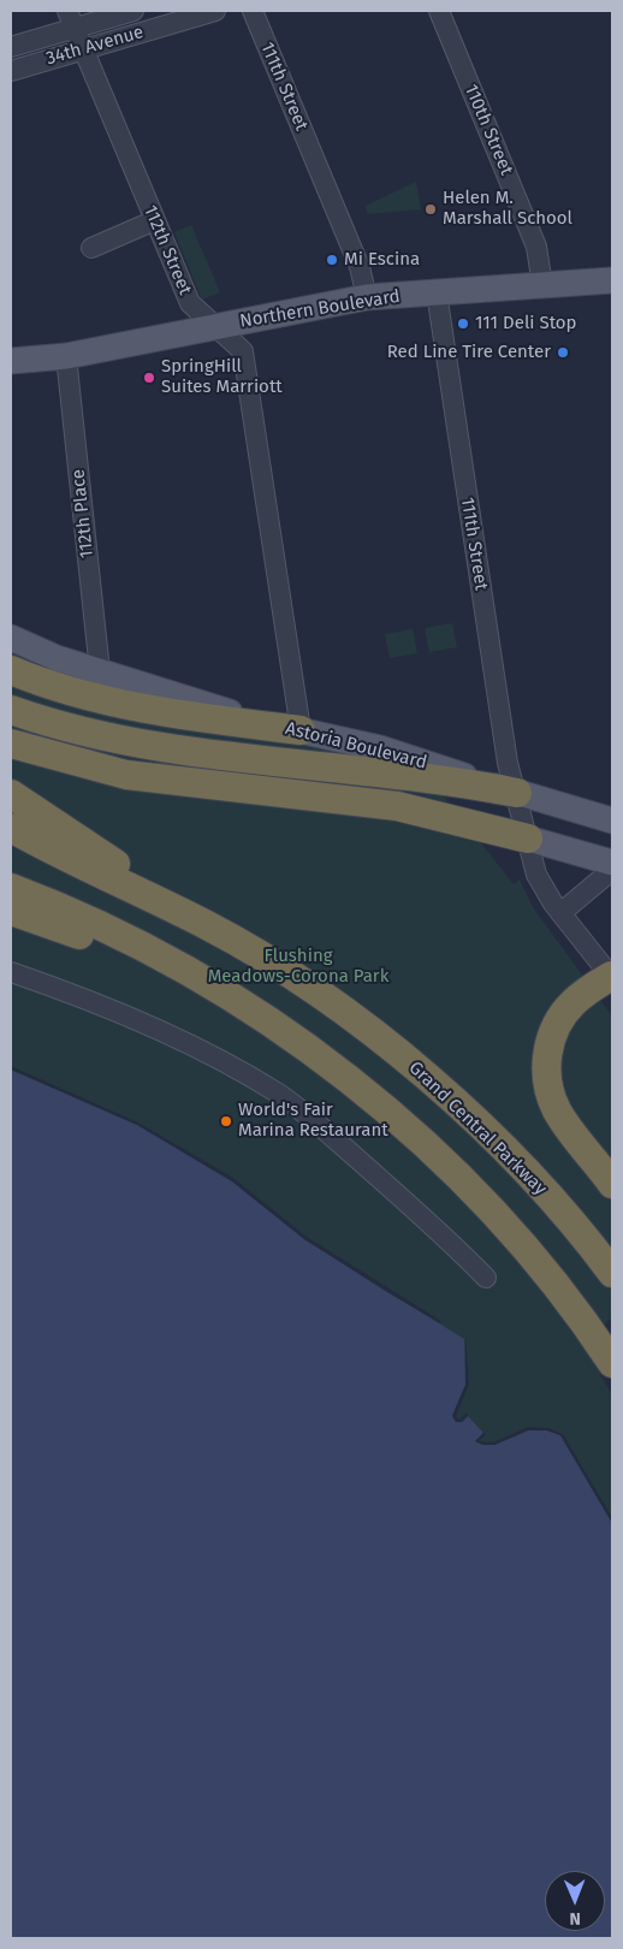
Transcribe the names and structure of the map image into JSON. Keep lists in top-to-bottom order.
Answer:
{
  "streets": {
    "highway": ["Grand Central Parkway"],
    "main road": ["Northern Boulevard", "Astoria Boulevard"],
    "street": [
      "34th Avenue",
      "111th Street",
      "110th Street",
      "112th Street",
      "112th Place"
    ]
  },
  "crossings": [
    ["34th Avenue", "112th Street"],
    ["111th Street", "Northern Boulevard"],
    ["111th Street", "Astoria Boulevard"],
    ["110th Street", "Northern Boulevard"],
    ["112th Street", "Northern Boulevard"],
    ["112th Street", "Astoria Boulevard"],
    ["Northern Boulevard", "112th Place"],
    ["112th Place", "Astoria Boulevard"]
  ],
  "parks": ["Flushing Meadows-Corona Park"],
  "places": [
    "Helen M. Marshall School",
    "Mi Escina",
    "111 Deli Stop",
    "Red Line Tire Center",
    "SpringHill Suites Marriott",
    "World's Fair Marina Restaurant"
  ],
  "north": "bottom"
}
